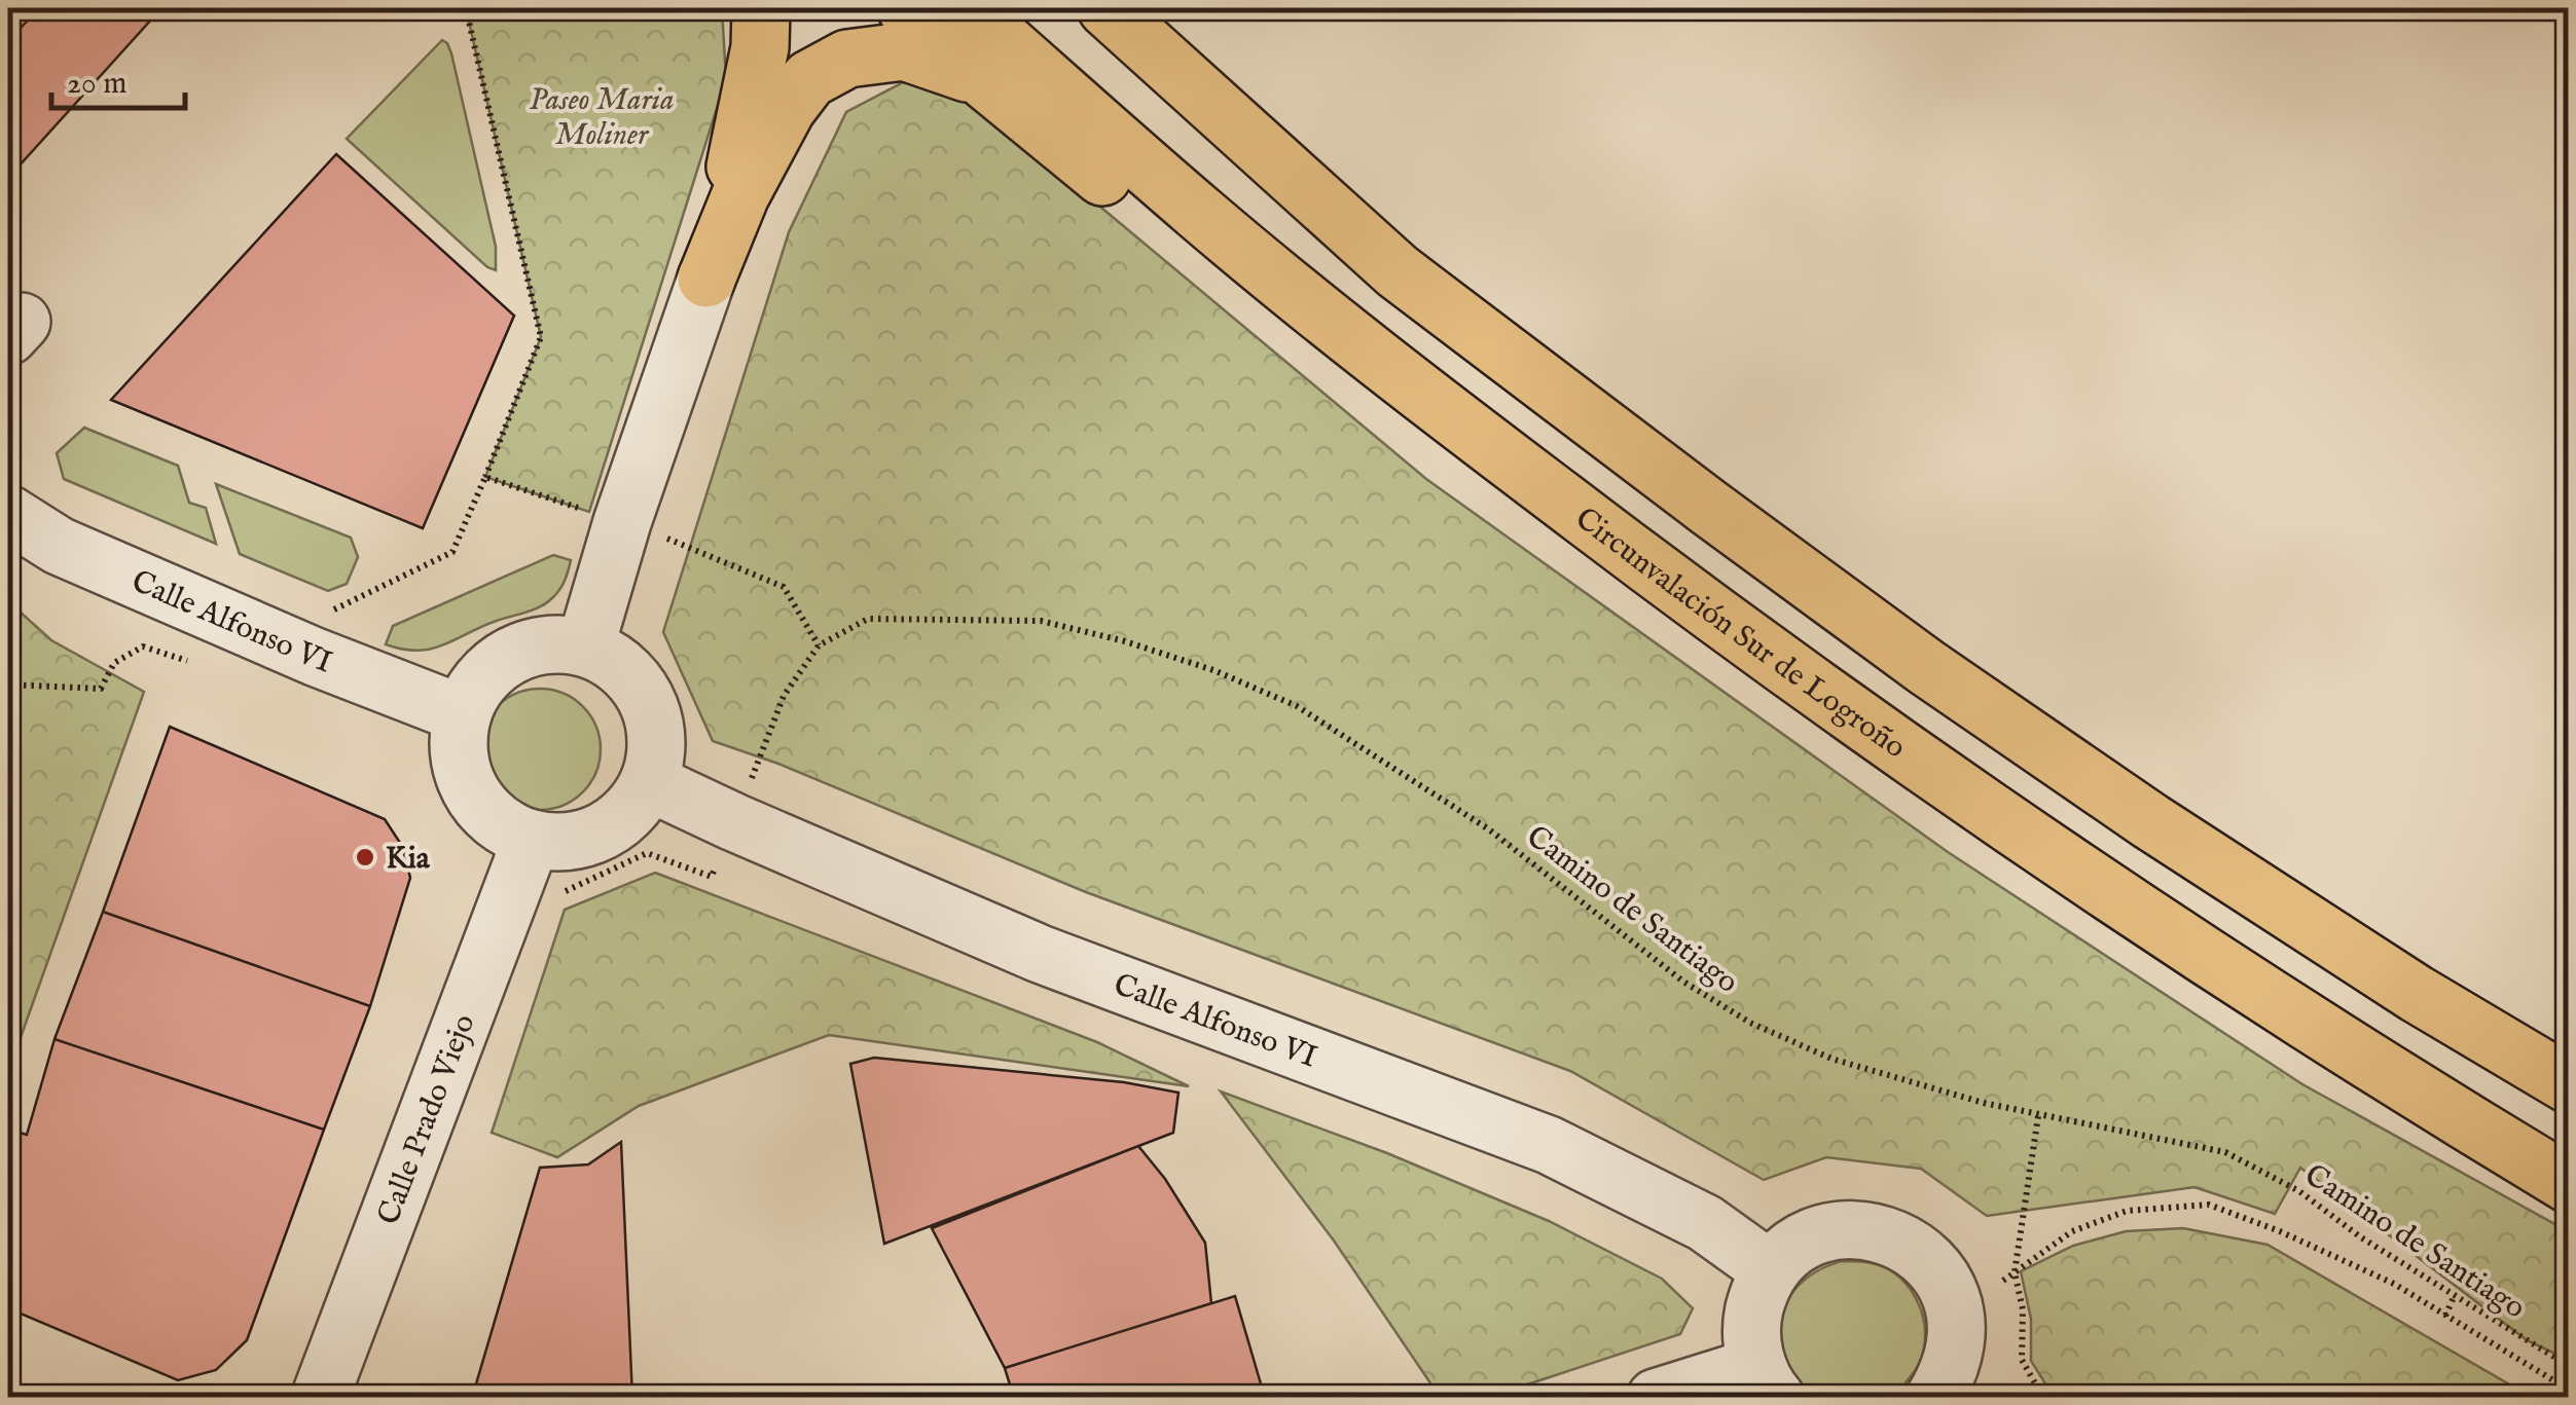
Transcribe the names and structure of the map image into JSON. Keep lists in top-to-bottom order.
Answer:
{
  "streets": {
    "highway": ["Circunvalación Sur de Logroño"],
    "street": ["Calle Alfonso VI", "Calle Prado Viejo"],
    "path": ["Camino de Santiago"]
  },
  "crossings": [
    ["Calle Alfonso VI", "Calle Prado Viejo"]
  ],
  "parks": ["Paseo Maria Moliner"],
  "places": ["Kia"],
  "scale_bar": "20 m"
}
